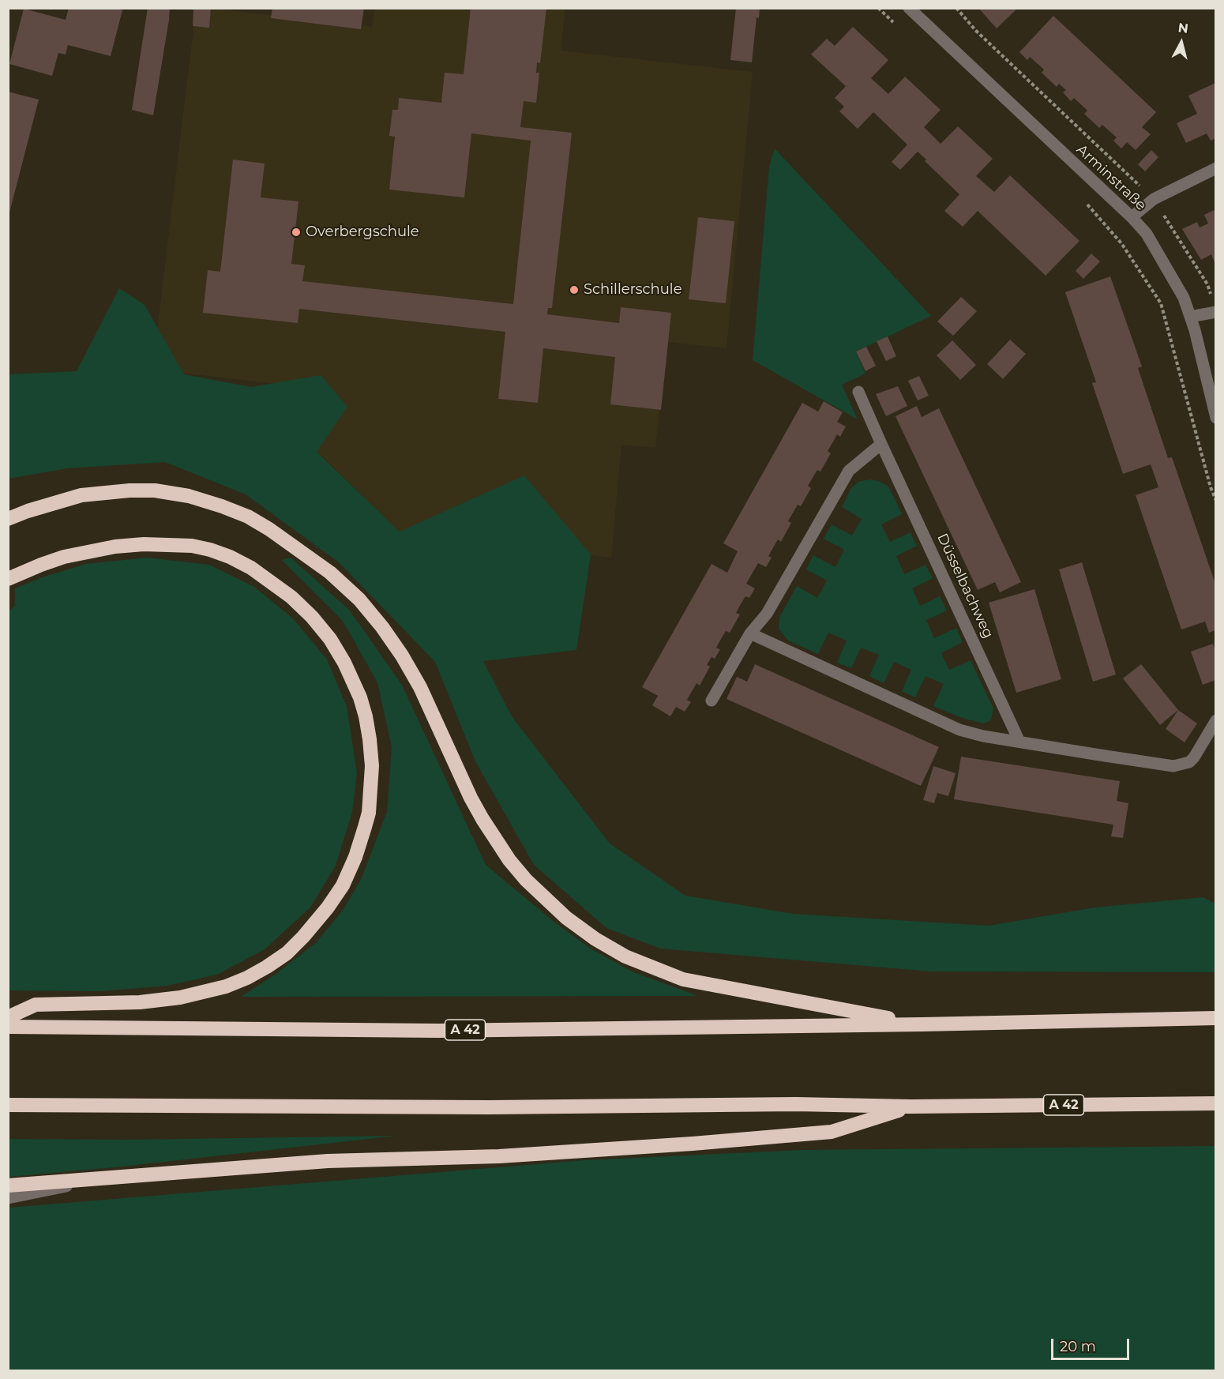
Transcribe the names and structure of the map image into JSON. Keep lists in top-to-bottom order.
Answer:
{
  "streets": {
    "highway": ["A 42"],
    "street": ["Arminstraße", "Düsselbachweg"]
  },
  "places": ["Overbergschule", "Schillerschule"],
  "scale_bar": "20 m",
  "north": "top"
}
